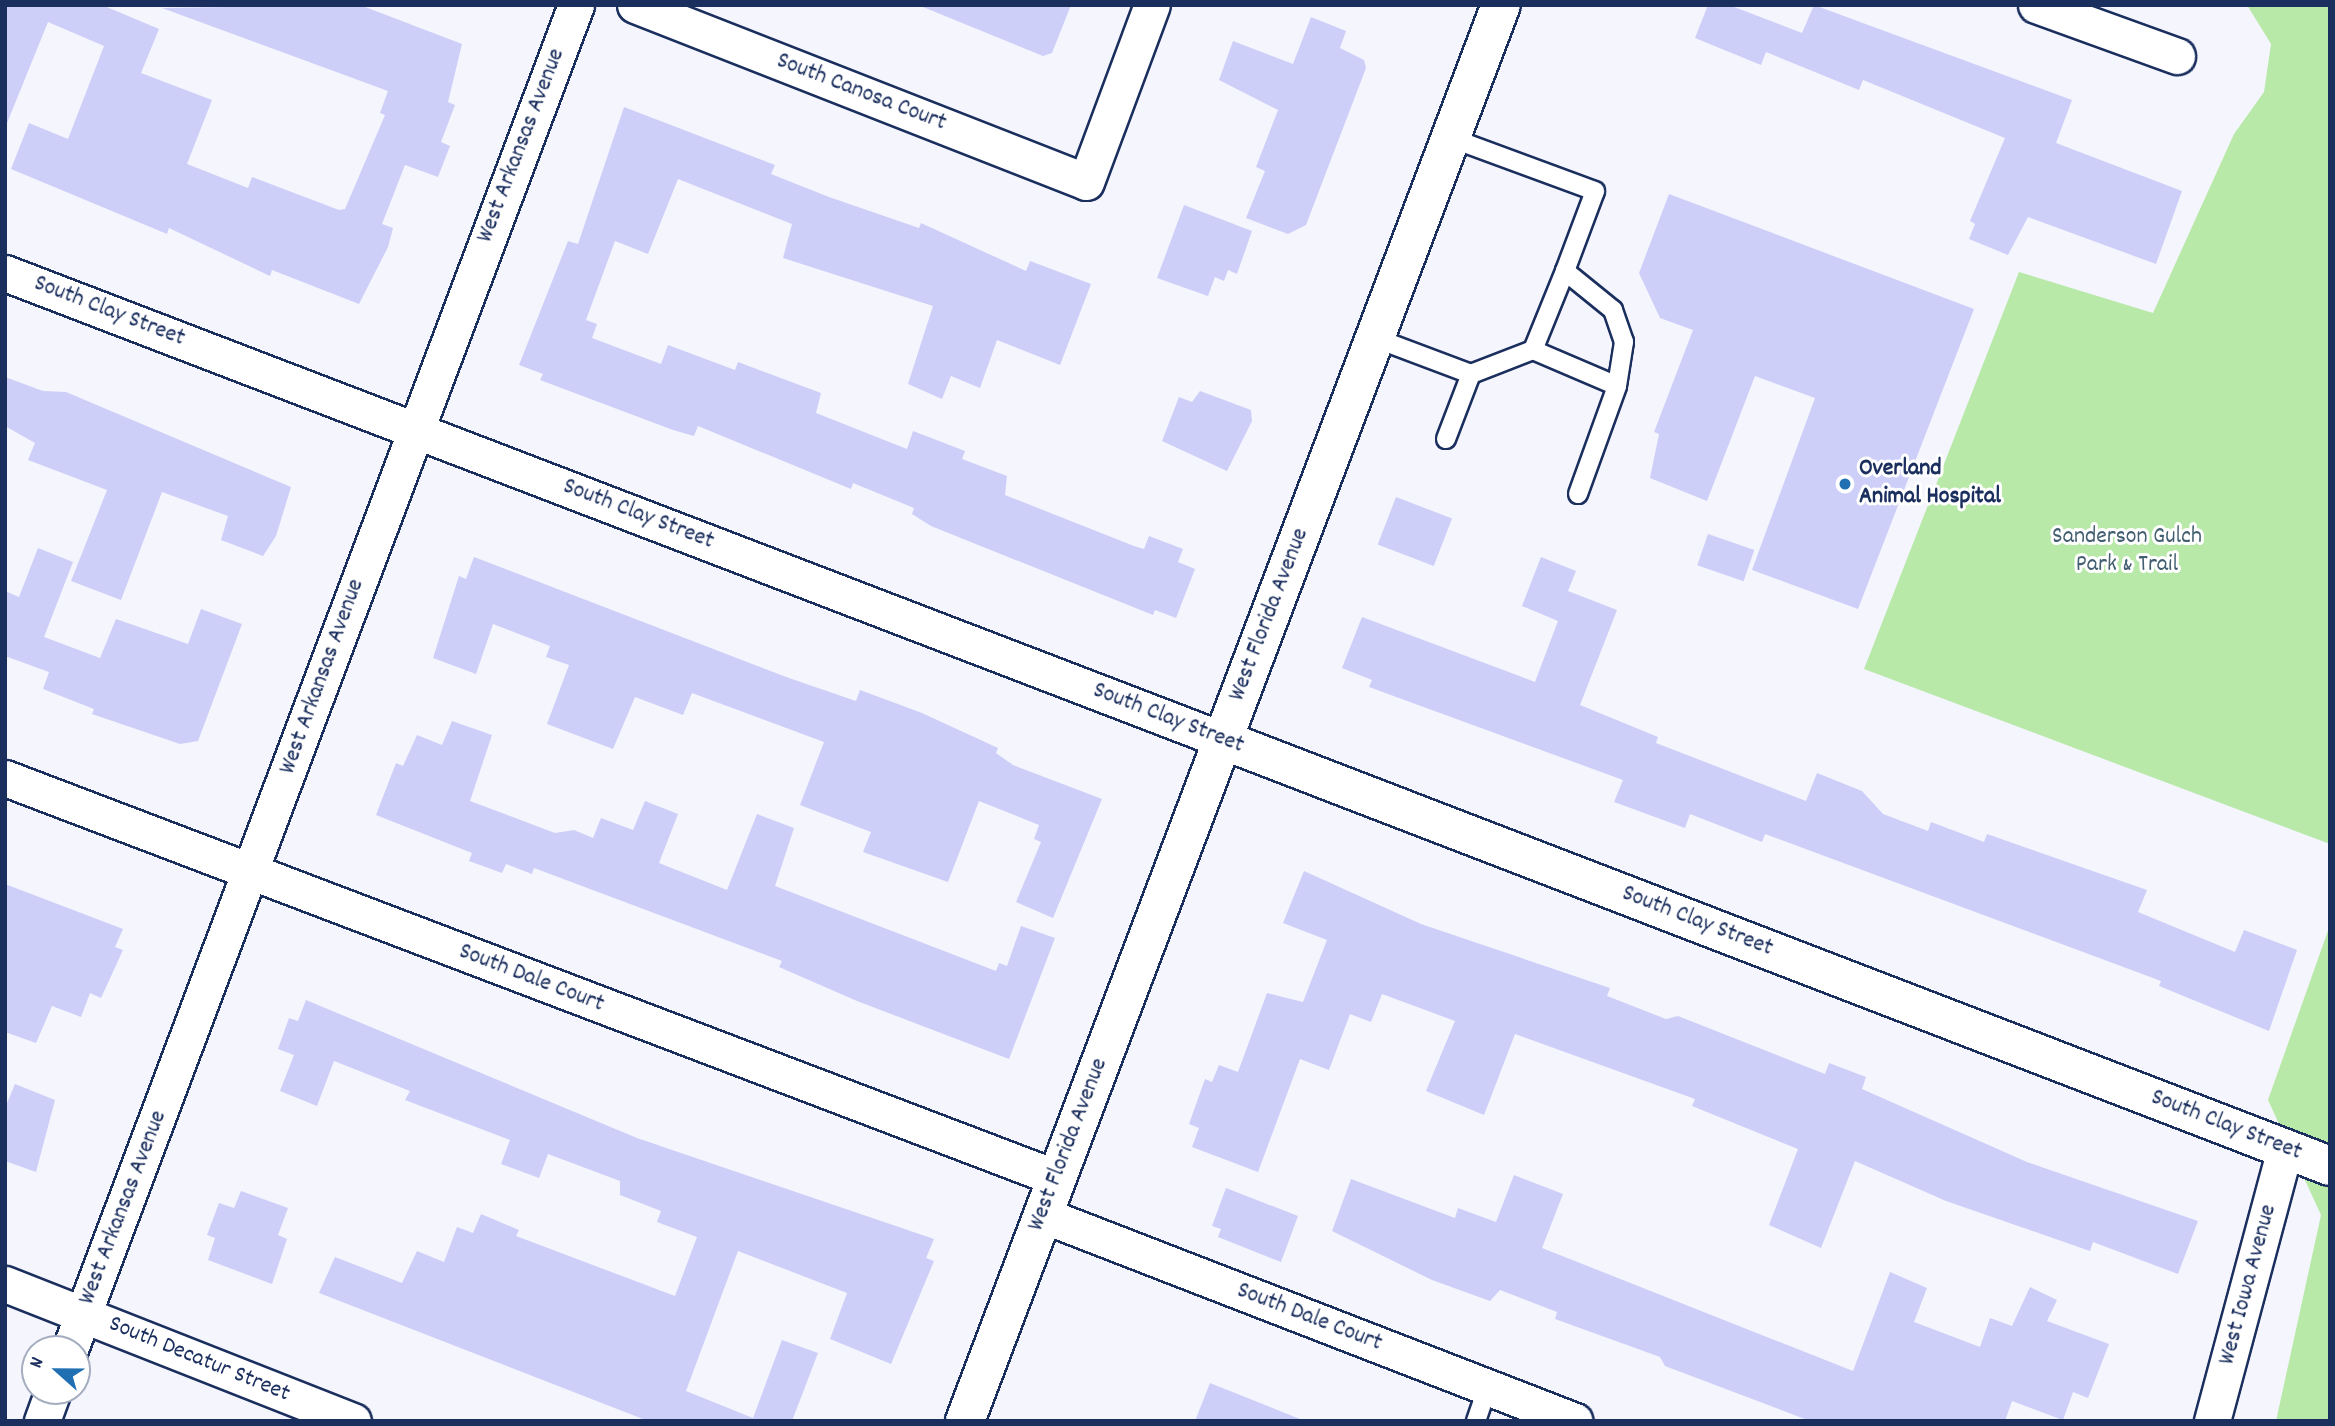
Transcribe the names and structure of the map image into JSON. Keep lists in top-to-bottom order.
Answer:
{
  "streets": {
    "street": [
      "South Canosa Court",
      "West Arkansas Avenue",
      "South Clay Street",
      "West Florida Avenue",
      "South Dale Court",
      "West Iowa Avenue",
      "South Decatur Street"
    ]
  },
  "crossings": [
    ["West Arkansas Avenue", "South Clay Street"],
    ["West Arkansas Avenue", "South Dale Court"],
    ["West Arkansas Avenue", "South Decatur Street"],
    ["South Clay Street", "West Florida Avenue"],
    ["South Clay Street", "West Iowa Avenue"],
    ["West Florida Avenue", "South Dale Court"]
  ],
  "parks": ["Sanderson Gulch Park & Trail"],
  "places": ["Overland Animal Hospital"],
  "north": "left"
}
